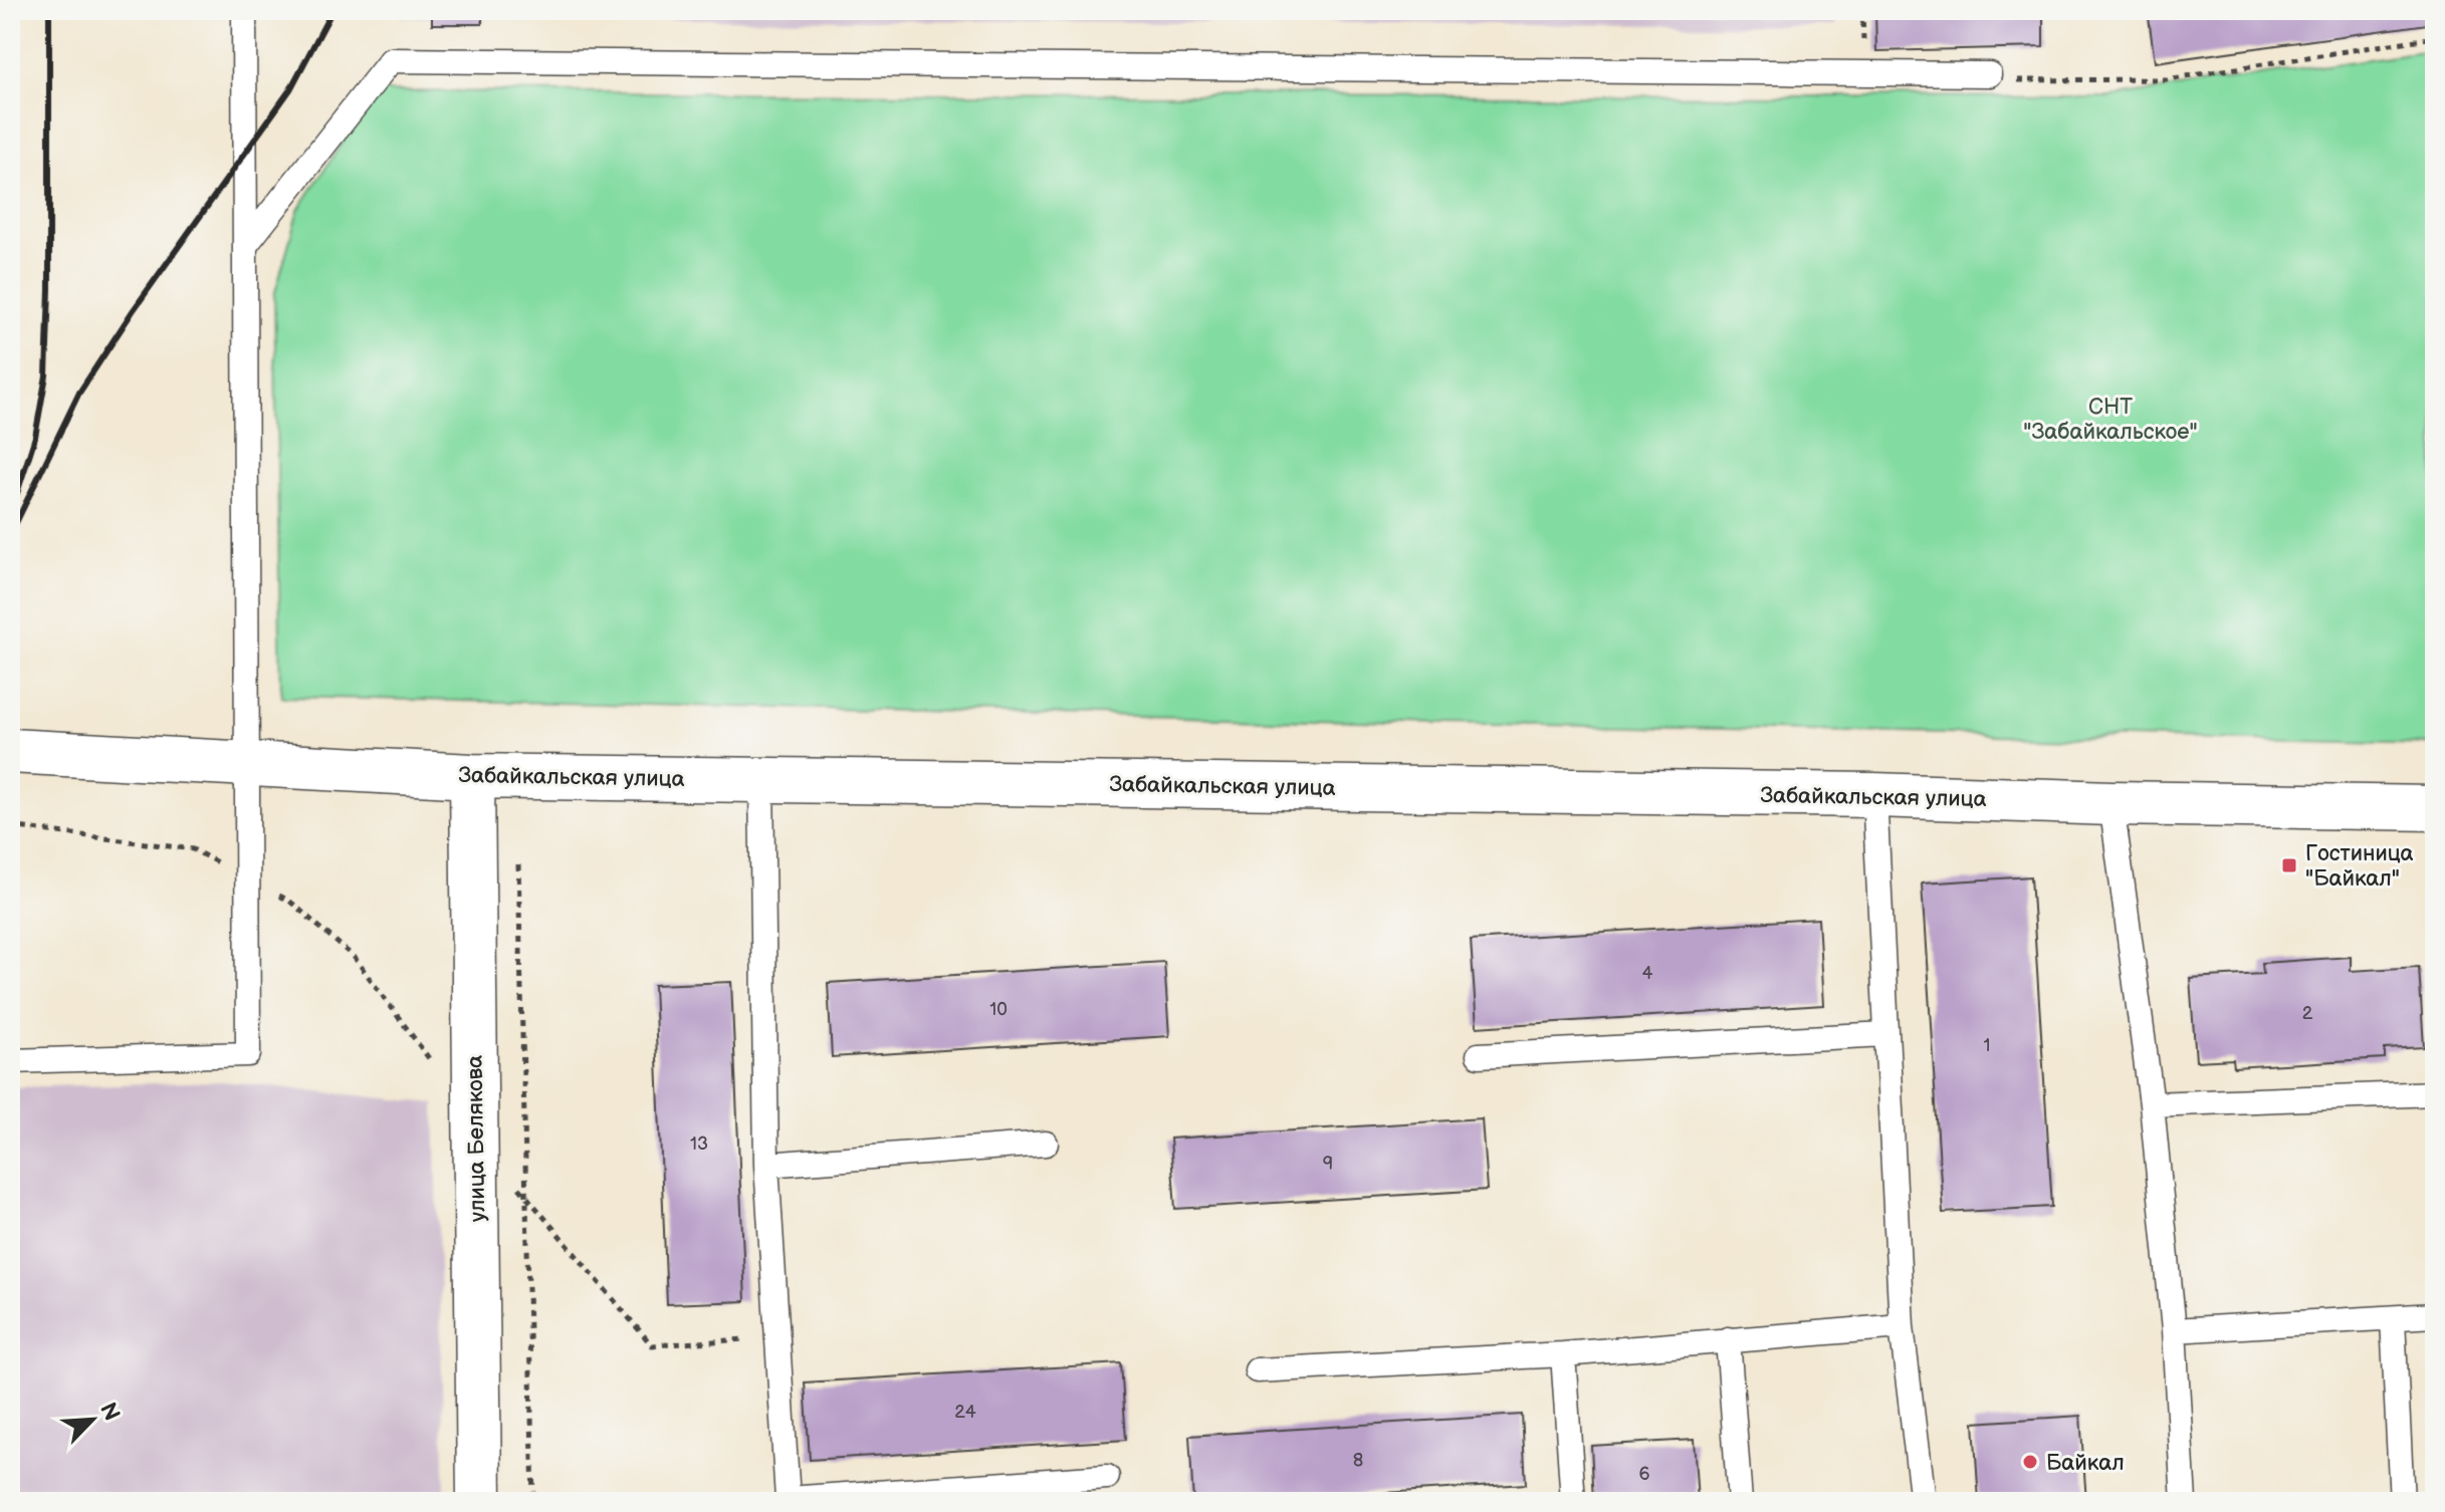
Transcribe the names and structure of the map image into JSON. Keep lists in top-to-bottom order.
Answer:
{
  "streets": {
    "street": ["Забайкальская улица", "улица Белякова"]
  },
  "crossings": [
    ["Забайкальская улица", "улица Белякова"]
  ],
  "parks": ["СНТ \"Забайкальское\""],
  "places": {
    "transit": ["Гостиница \"Байкал\""],
    "other": ["Байкал"]
  },
  "house_numbers": [
    "4",
    "10",
    "2",
    "1",
    "13",
    "9",
    "24",
    "8",
    "6"
  ],
  "north": "top right"
}
